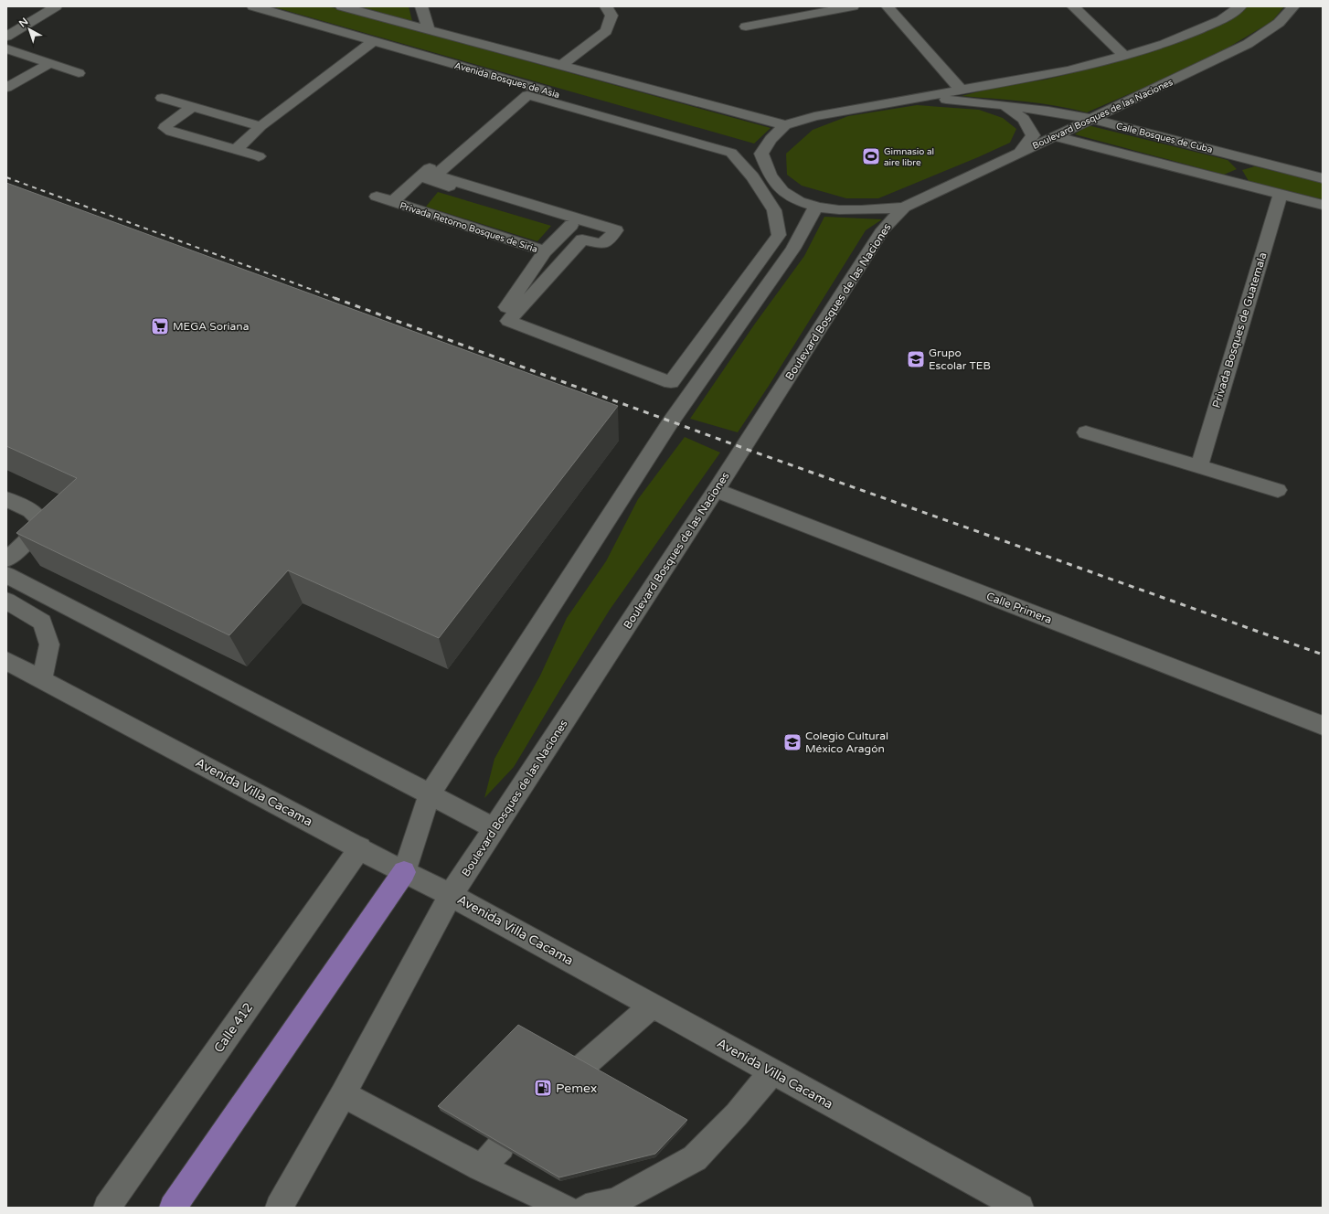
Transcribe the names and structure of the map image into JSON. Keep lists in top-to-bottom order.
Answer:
{
  "streets": {
    "street": [
      "Avenida Bosques de Asia",
      "Boulevard Bosques de las Naciones",
      "Calle Bosques de Cuba",
      "Privada Retorno Bosques de Siria",
      "Privada Bosques de Guatemala",
      "Calle Primera",
      "Avenida Villa Cacama",
      "Calle 412"
    ]
  },
  "crossings": [
    ["Avenida Bosques de Asia", "Boulevard Bosques de las Naciones"],
    ["Avenida Bosques de Asia", "Privada Retorno Bosques de Siria"],
    ["Boulevard Bosques de las Naciones", "Calle Bosques de Cuba"],
    ["Boulevard Bosques de las Naciones", "Calle Primera"],
    ["Boulevard Bosques de las Naciones", "Avenida Villa Cacama"],
    ["Avenida Villa Cacama", "Calle 412"]
  ],
  "places": {
    "sports": ["Gimnasio al aire libre"],
    "supermarket": ["MEGA Soriana"],
    "school or university": ["Grupo Escolar TEB", "Colegio Cultural México Aragón"],
    "fuel station": ["Pemex"]
  },
  "north": "top left"
}
